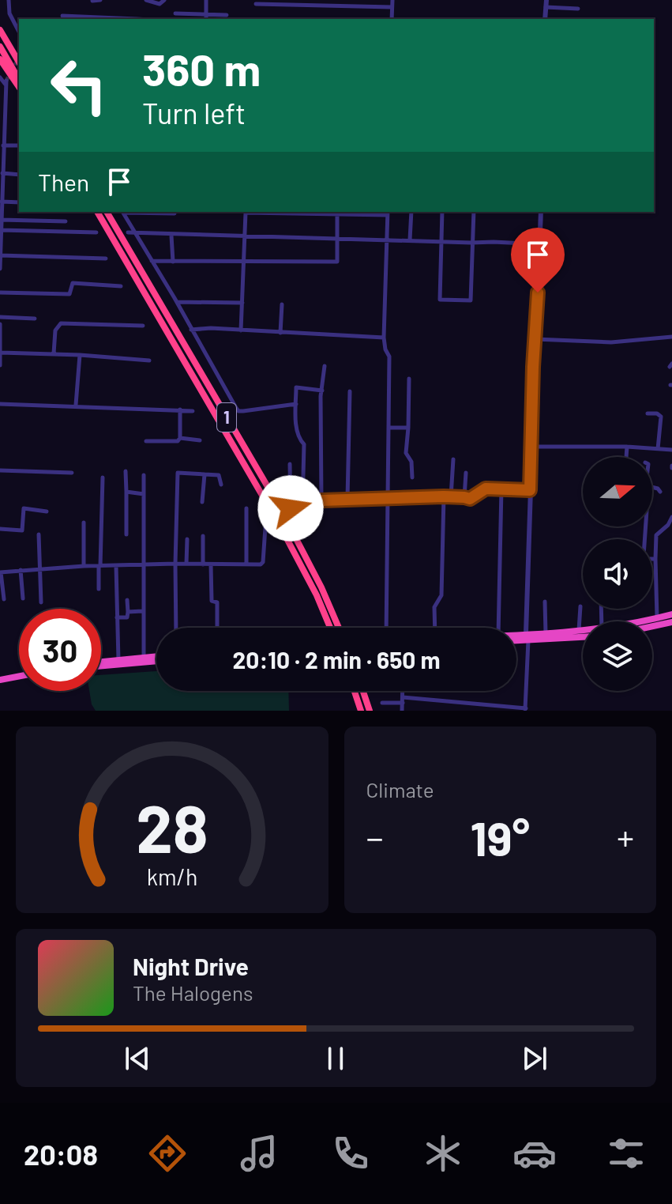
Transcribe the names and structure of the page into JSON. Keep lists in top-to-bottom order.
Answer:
{
  "streets": {
    "highway": ["1"]
  },
  "north": "right",
  "page": {
    "turn": ["360 m", "Turn left"],
    "then": "Then",
    "limit": "30",
    "trip": "20:10 · 2 min · 650 m",
    "tile": "Climate",
    "heat": ["−", "19°", "+"],
    "song": ["Night Drive", "The Halogens"],
    "tabs": "20:08",
    "gauge": ["28", "km/h"]
  }
}
